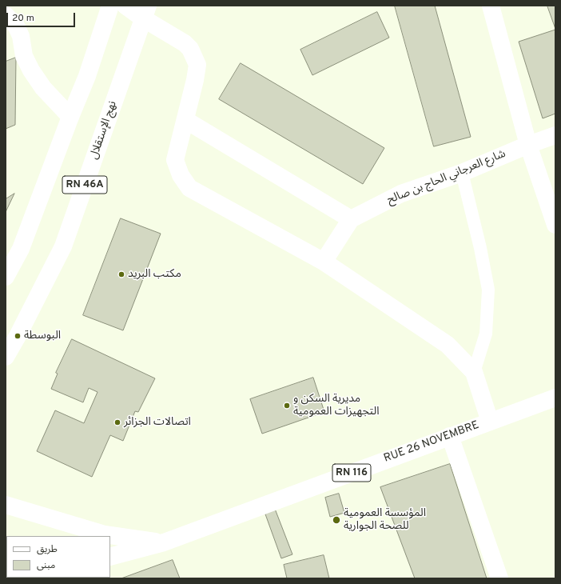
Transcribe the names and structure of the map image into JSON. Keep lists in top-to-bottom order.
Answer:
{
  "streets": {
    "street": [
      "نهج الإستقلال",
      "شارع العرجاني الحاج بن صالح",
      "RN 46A",
      "RUE 26 NOVEMBRE",
      "RN 116"
    ]
  },
  "places": [
    "مكتب البريد",
    "البوسطة",
    "مديرية السكن و التجهيزات العمومية",
    "اتصالات الجزائر",
    "المؤسسة العمومية للصحة الجوارية"
  ],
  "legend": ["طريق", "مبنى"],
  "scale_bar": "20 m"
}
